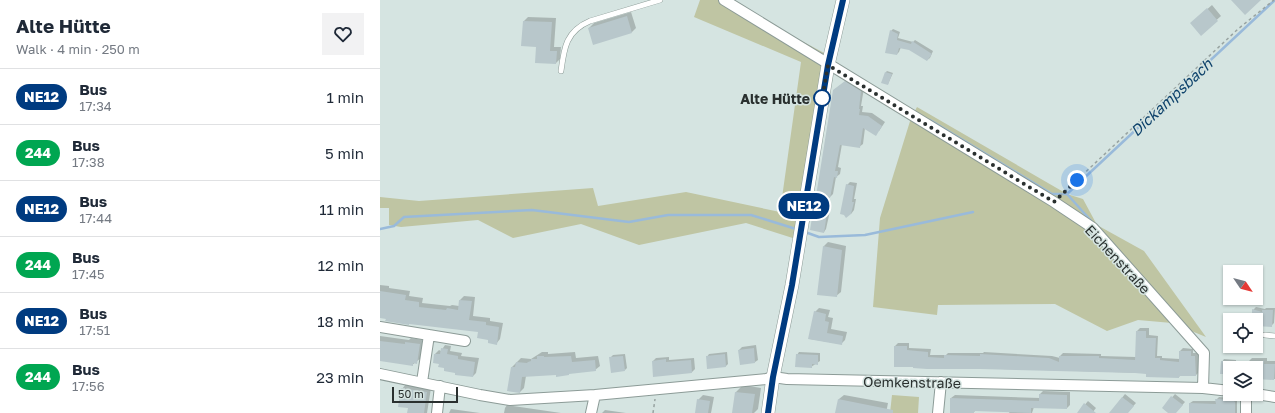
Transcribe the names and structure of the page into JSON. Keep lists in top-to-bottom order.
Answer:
{
  "streets": {
    "street": ["Eichenstraße", "Oemkenstraße"]
  },
  "crossings": [
    ["Eichenstraße", "Oemkenstraße"]
  ],
  "water": ["Dickampsbach"],
  "places": ["Alte Hütte"],
  "lines": ["bus line NE12"],
  "scale_bar": "50 m",
  "north": "bottom right",
  "page": {
    "heading": ["Alte Hütte", "Walk · 4 min · 250 m"],
    "on_map": "NE12",
    "list": [
      {
        "mark": "NE12",
        "name": "Bus",
        "note": "17:34",
        "value": "1 min"
      },
      {
        "mark": "244",
        "name": "Bus",
        "note": "17:38",
        "value": "5 min"
      },
      {
        "mark": "NE12",
        "name": "Bus",
        "note": "17:44",
        "value": "11 min"
      },
      {
        "mark": "244",
        "name": "Bus",
        "note": "17:45",
        "value": "12 min"
      },
      {
        "mark": "NE12",
        "name": "Bus",
        "note": "17:51",
        "value": "18 min"
      },
      {
        "mark": "244",
        "name": "Bus",
        "note": "17:56",
        "value": "23 min"
      }
    ],
    "scale": "50 m"
  }
}
